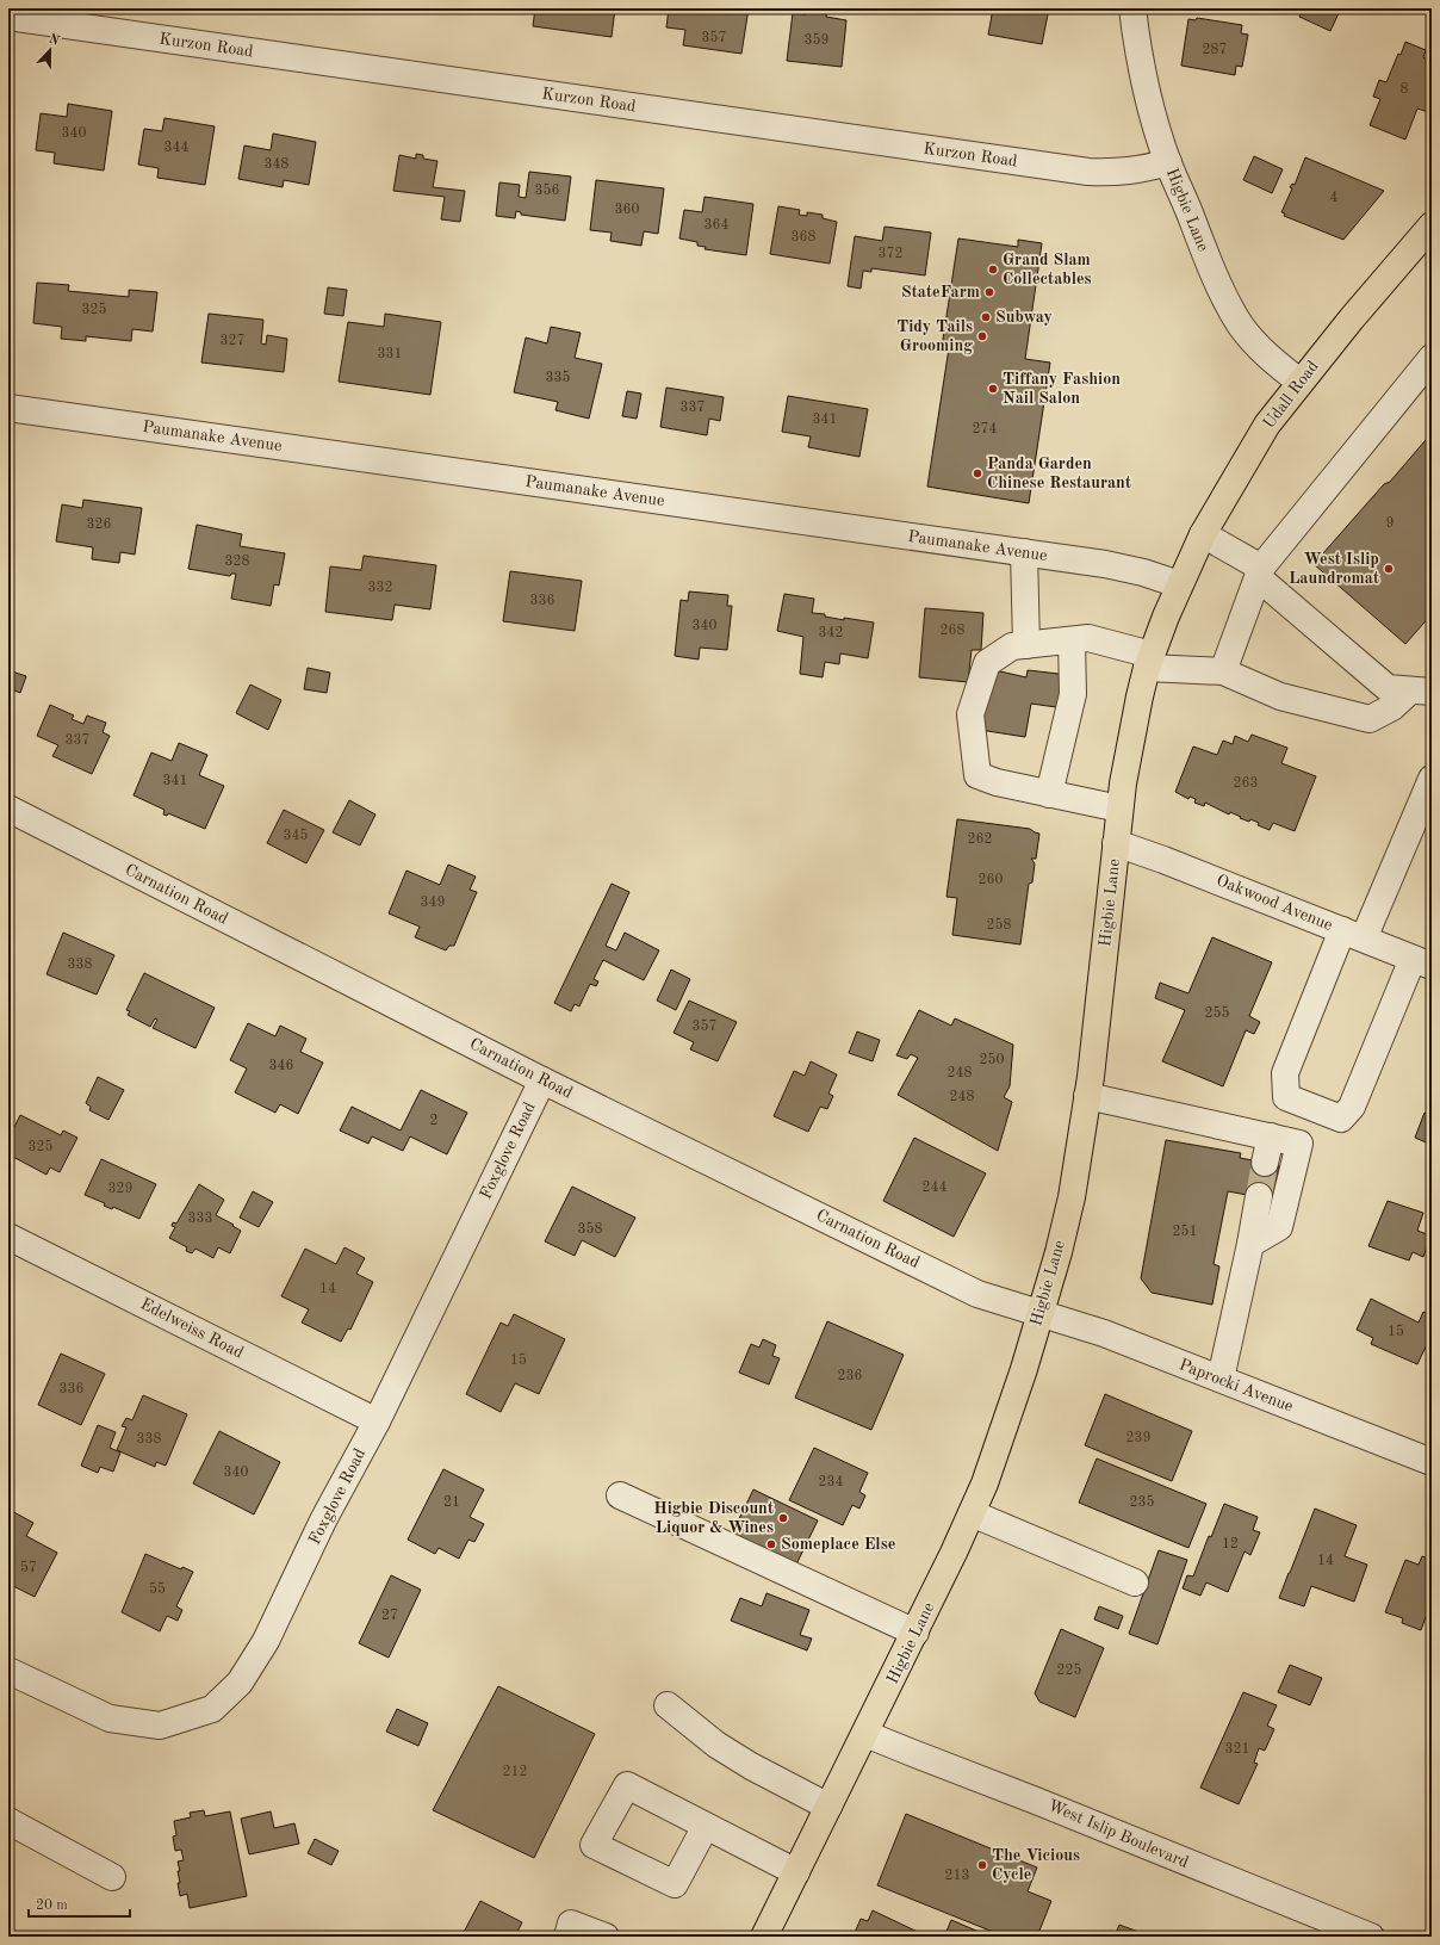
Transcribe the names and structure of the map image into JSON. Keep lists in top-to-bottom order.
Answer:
{
  "streets": {
    "main road": ["Higbie Lane", "Udall Road"],
    "street": [
      "Kurzon Road",
      "Paumanake Avenue",
      "Carnation Road",
      "Oakwood Avenue",
      "Foxglove Road",
      "Edelweiss Road",
      "Paprocki Avenue",
      "West Islip Boulevard"
    ]
  },
  "crossings": [
    ["Kurzon Road", "Higbie Lane"],
    ["Higbie Lane", "Udall Road"],
    ["Higbie Lane", "Paumanake Avenue"],
    ["Higbie Lane", "Carnation Road"],
    ["Higbie Lane", "Oakwood Avenue"],
    ["Higbie Lane", "Paprocki Avenue"],
    ["Higbie Lane", "West Islip Boulevard"],
    ["Udall Road", "Paumanake Avenue"],
    ["Carnation Road", "Foxglove Road"],
    ["Carnation Road", "Paprocki Avenue"],
    ["Foxglove Road", "Edelweiss Road"]
  ],
  "places": [
    "Grand Slam Collectables",
    "StateFarm",
    "Subway",
    "Tidy Tails Grooming",
    "Tiffany Fashion Nail Salon",
    "Panda Garden Chinese Restaurant",
    "West Islip Laundromat",
    "Higbie Discount Liquor & Wines",
    "Someplace Else",
    "The Vicious Cycle"
  ],
  "house_numbers": [
    "357",
    "359",
    "287",
    "8",
    "340",
    "344",
    "348",
    "356",
    "4",
    "360",
    "364",
    "368",
    "372",
    "325",
    "327",
    "331",
    "335",
    "337",
    "341",
    "274",
    "9",
    "326",
    "328",
    "332",
    "336",
    "340",
    "268",
    "342",
    "337",
    "341",
    "263",
    "345",
    "262",
    "260",
    "349",
    "258",
    "338",
    "255",
    "357",
    "250",
    "346",
    "248",
    "248",
    "2",
    "325",
    "244",
    "329",
    "333",
    "358",
    "251",
    "14",
    "15",
    "15",
    "236",
    "336",
    "239",
    "338",
    "340",
    "234",
    "21",
    "235",
    "12",
    "14",
    "57",
    "55",
    "27",
    "225",
    "321",
    "212",
    "213"
  ],
  "scale_bar": "20 m",
  "north": "top"
}
